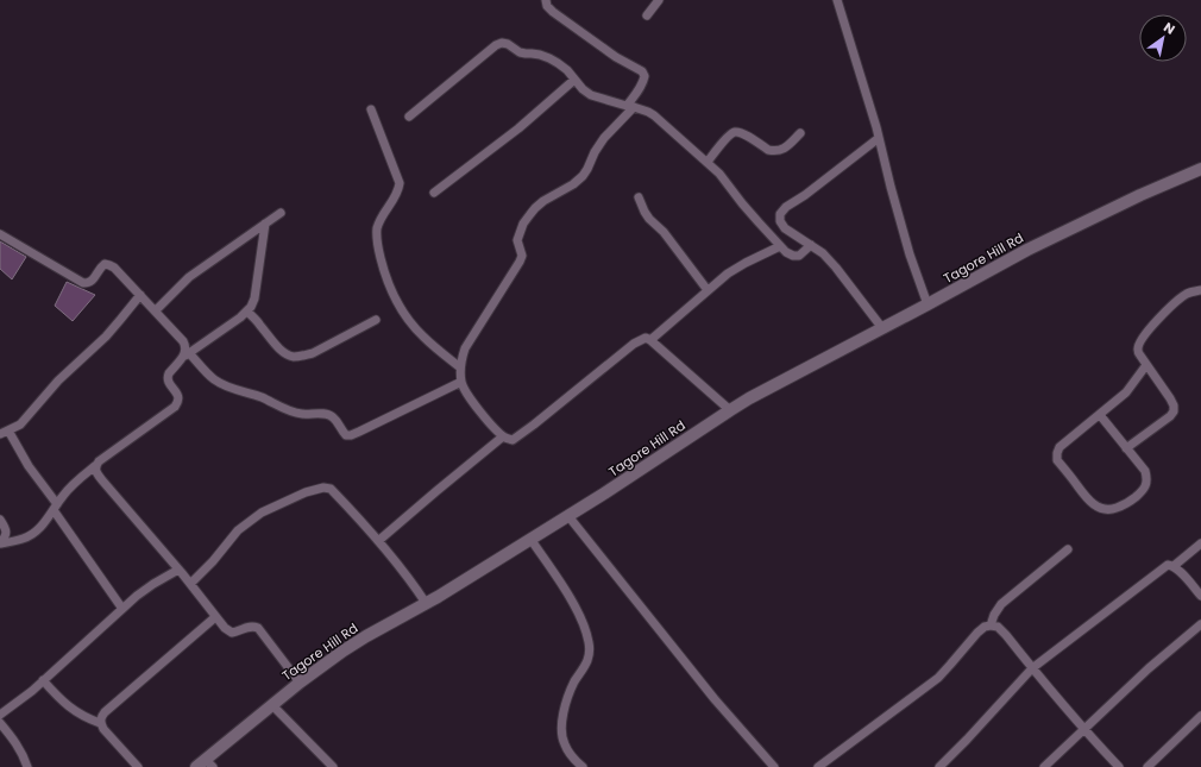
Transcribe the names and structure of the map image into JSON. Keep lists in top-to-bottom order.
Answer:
{
  "streets": {
    "main road": ["Tagore Hill Rd"]
  },
  "north": "top right"
}
